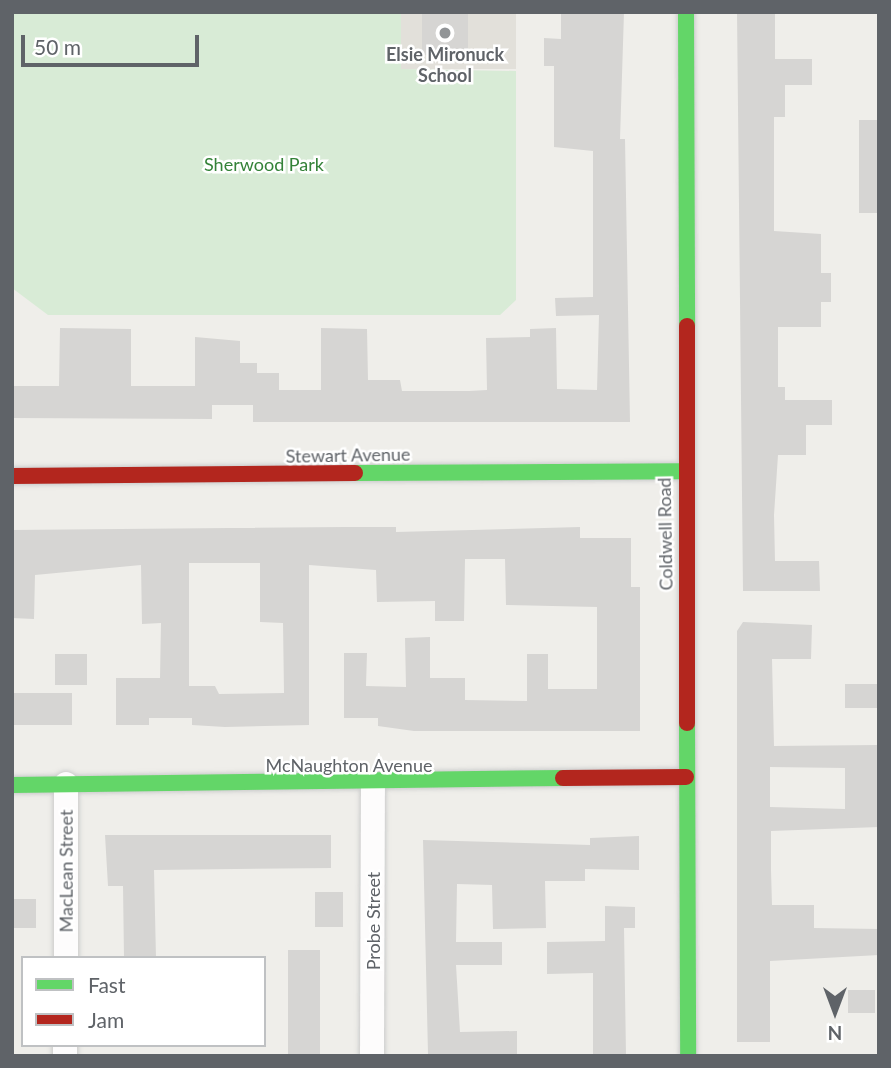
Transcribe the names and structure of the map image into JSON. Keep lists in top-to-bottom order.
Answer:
{
  "streets": {
    "street": [
      "Stewart Avenue",
      "Coldwell Road",
      "McNaughton Avenue",
      "MacLean Street",
      "Probe Street"
    ]
  },
  "crossings": [
    ["Stewart Avenue", "Coldwell Road"],
    ["Coldwell Road", "McNaughton Avenue"],
    ["McNaughton Avenue", "MacLean Street"],
    ["McNaughton Avenue", "Probe Street"]
  ],
  "parks": ["Sherwood Park"],
  "places": ["Elsie Mironuck School"],
  "legend": ["Fast", "Jam"],
  "scale_bar": "50 m",
  "north": "bottom"
}
